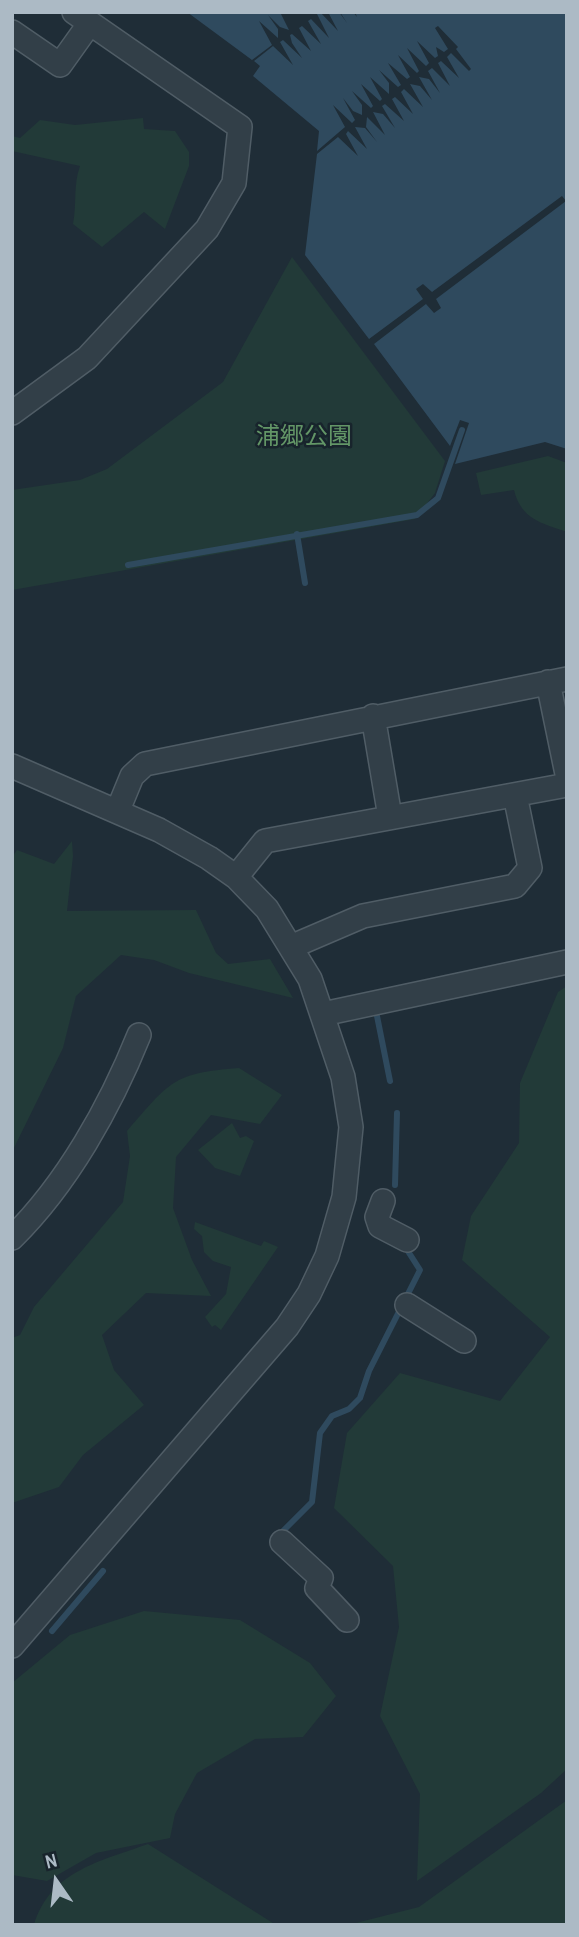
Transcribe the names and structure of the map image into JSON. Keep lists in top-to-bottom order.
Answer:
{
  "parks": ["浦郷公園"],
  "north": "top"
}
